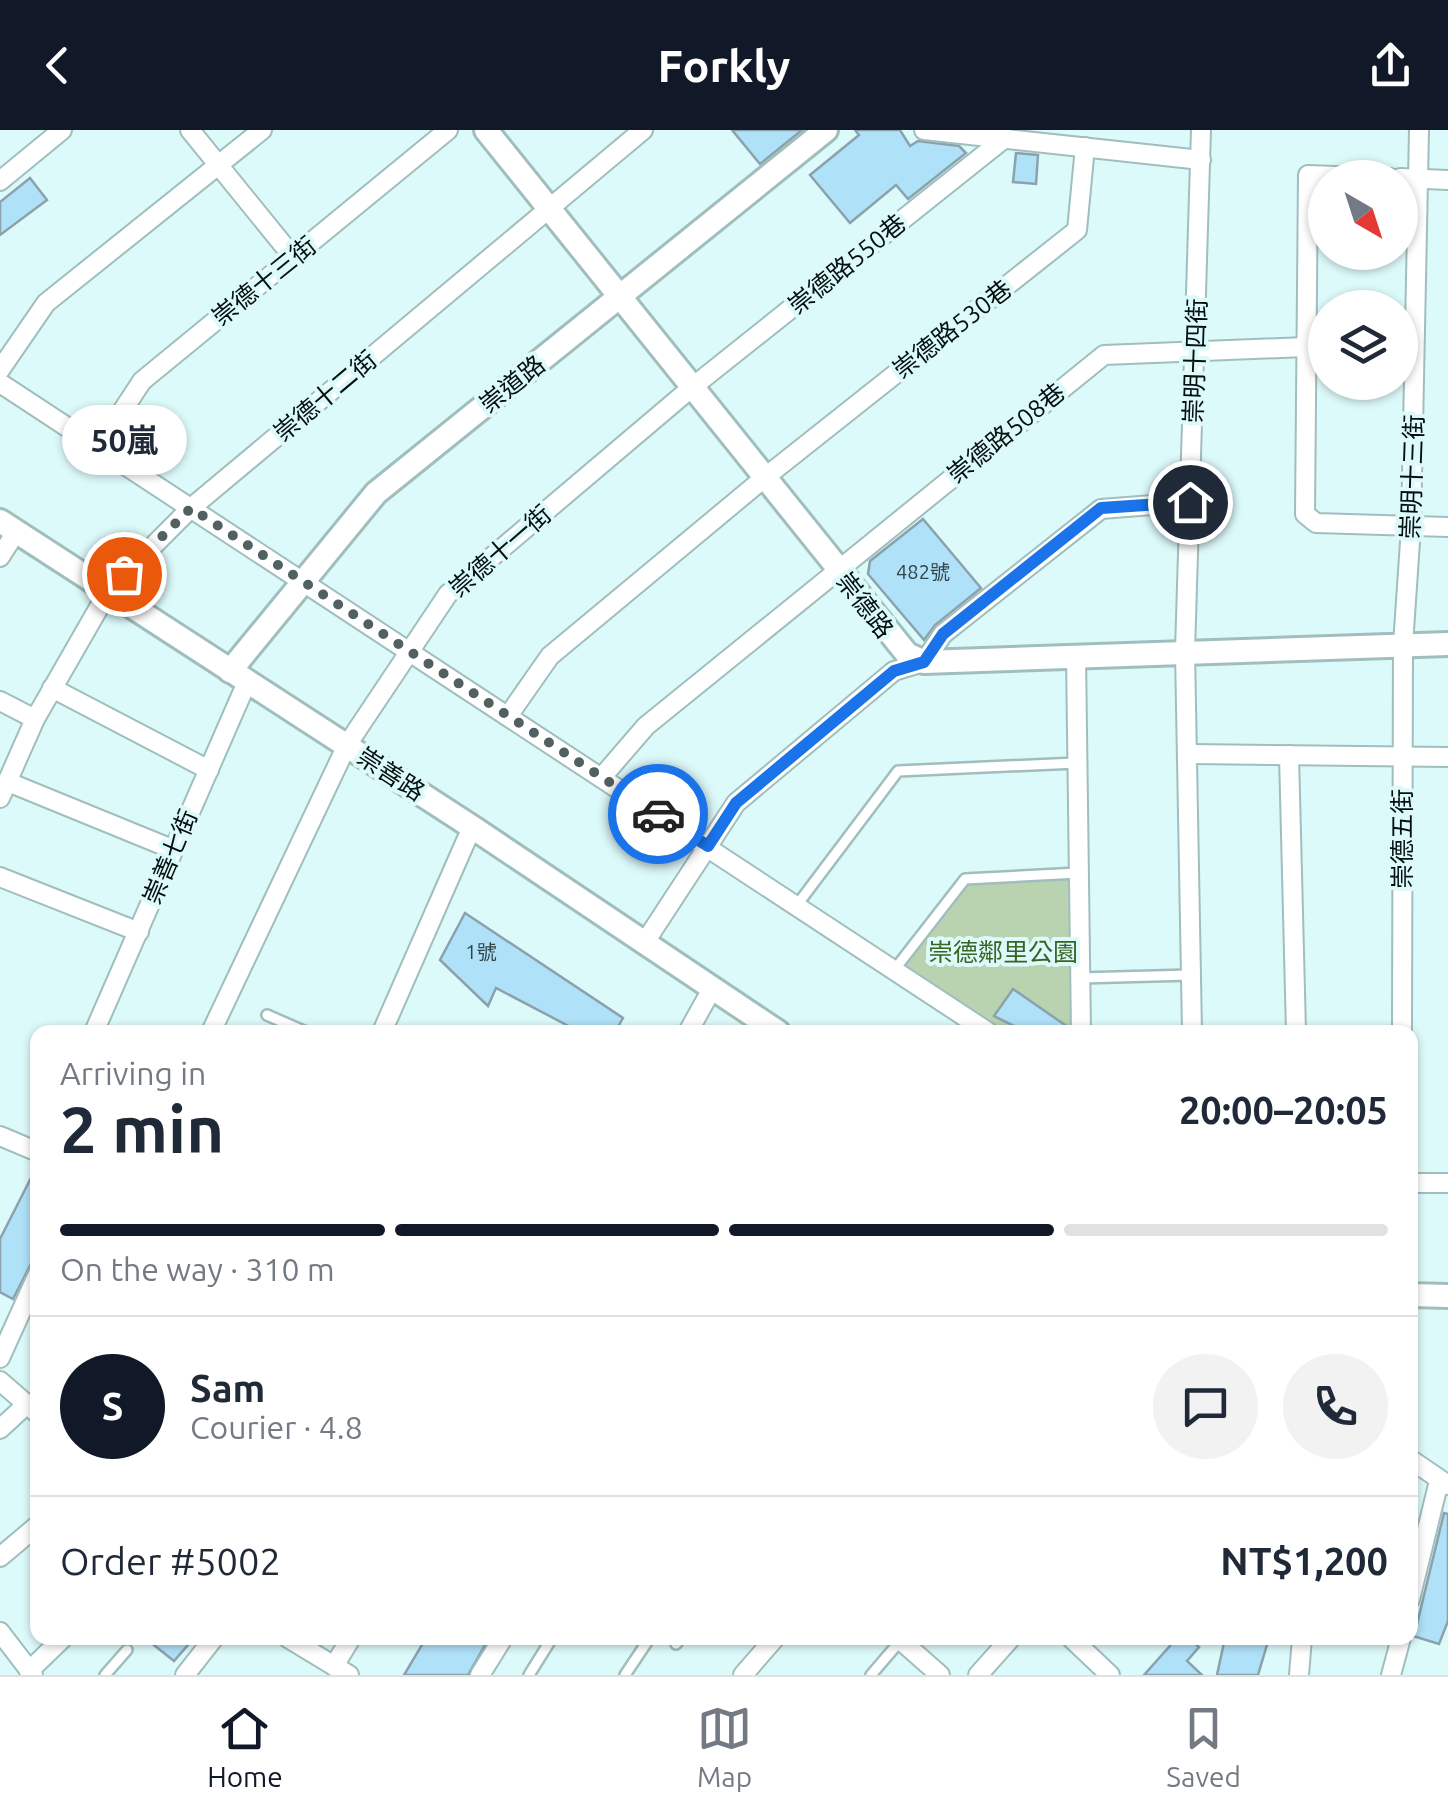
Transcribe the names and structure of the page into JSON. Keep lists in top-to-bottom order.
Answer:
{
  "streets": {
    "street": [
      "崇德路550巷",
      "崇德十三街",
      "崇德路530巷",
      "崇明十四街",
      "崇道路",
      "崇德十二街",
      "崇德路508巷",
      "崇明十三街",
      "崇德十一街",
      "崇德路",
      "崇善路",
      "崇德五街",
      "崇善七街"
    ]
  },
  "crossings": [
    ["崇德路550巷", "崇德十一街"],
    ["崇德路550巷", "崇德路"],
    ["崇德路530巷", "崇德路"],
    ["崇明十四街", "崇德路508巷"],
    ["崇道路", "崇德路"],
    ["崇道路", "崇善路"],
    ["崇道路", "崇善七街"],
    ["崇德十二街", "崇德路"],
    ["崇德十二街", "崇善路"],
    ["崇德路508巷", "崇德路"],
    ["崇明十三街", "崇德五街"],
    ["崇德十一街", "崇德路"],
    ["崇德十一街", "崇善路"],
    ["崇善路", "崇善七街"]
  ],
  "parks": ["崇德鄰里公園"],
  "places": ["50嵐"],
  "house_numbers": ["482號", "1號"],
  "north": "bottom right",
  "page": {
    "header": "Forkly",
    "bubble": "50嵐",
    "heading": ["2 min", "Arriving in", "20:00–20:05"],
    "panel": [
      "Sam",
      "Courier · 4.8",
      "Order #5002",
      "NT$1,200"
    ],
    "bar": "On the way · 310 m",
    "round": "S",
    "tabs": ["Home", "Map", "Saved"]
  }
}
